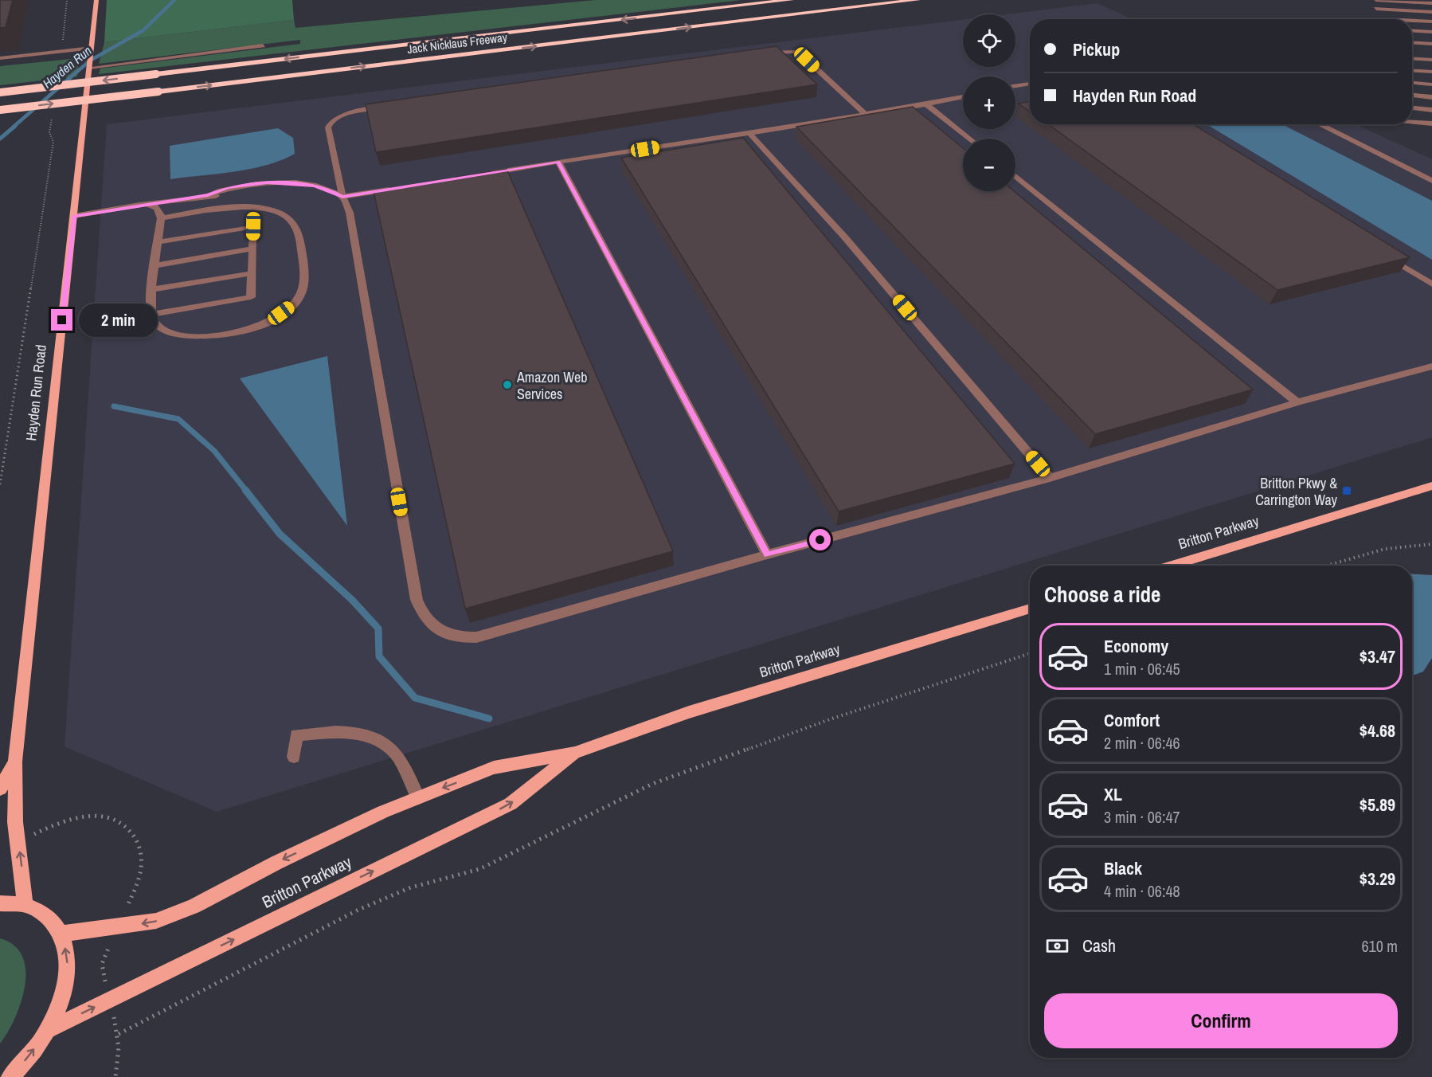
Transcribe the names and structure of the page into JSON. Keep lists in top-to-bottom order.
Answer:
{
  "streets": {
    "highway": ["Jack Nicklaus Freeway"],
    "main road": ["Hayden Run Road", "Britton Parkway"]
  },
  "water": ["Hayden Run"],
  "places": {
    "other": ["Amazon Web Services"],
    "transit": ["Britton Pkwy & Carrington Way"]
  },
  "page": {
    "map_buttons": ["+", "−"],
    "banner": ["Pickup", "Hayden Run Road"],
    "bubble": "2 min",
    "heading": "Choose a ride",
    "list": [
      {
        "name": "Economy",
        "note": "1 min · 06:45",
        "value": "$3.47"
      },
      {
        "name": "Comfort",
        "note": "2 min · 06:46",
        "value": "$4.68"
      },
      {
        "name": "XL",
        "note": "3 min · 06:47",
        "value": "$5.89"
      },
      {
        "name": "Black",
        "note": "4 min · 06:48",
        "value": "$3.29"
      }
    ],
    "pay": ["Cash", "610 m"],
    "buttons": "Confirm"
  }
}
